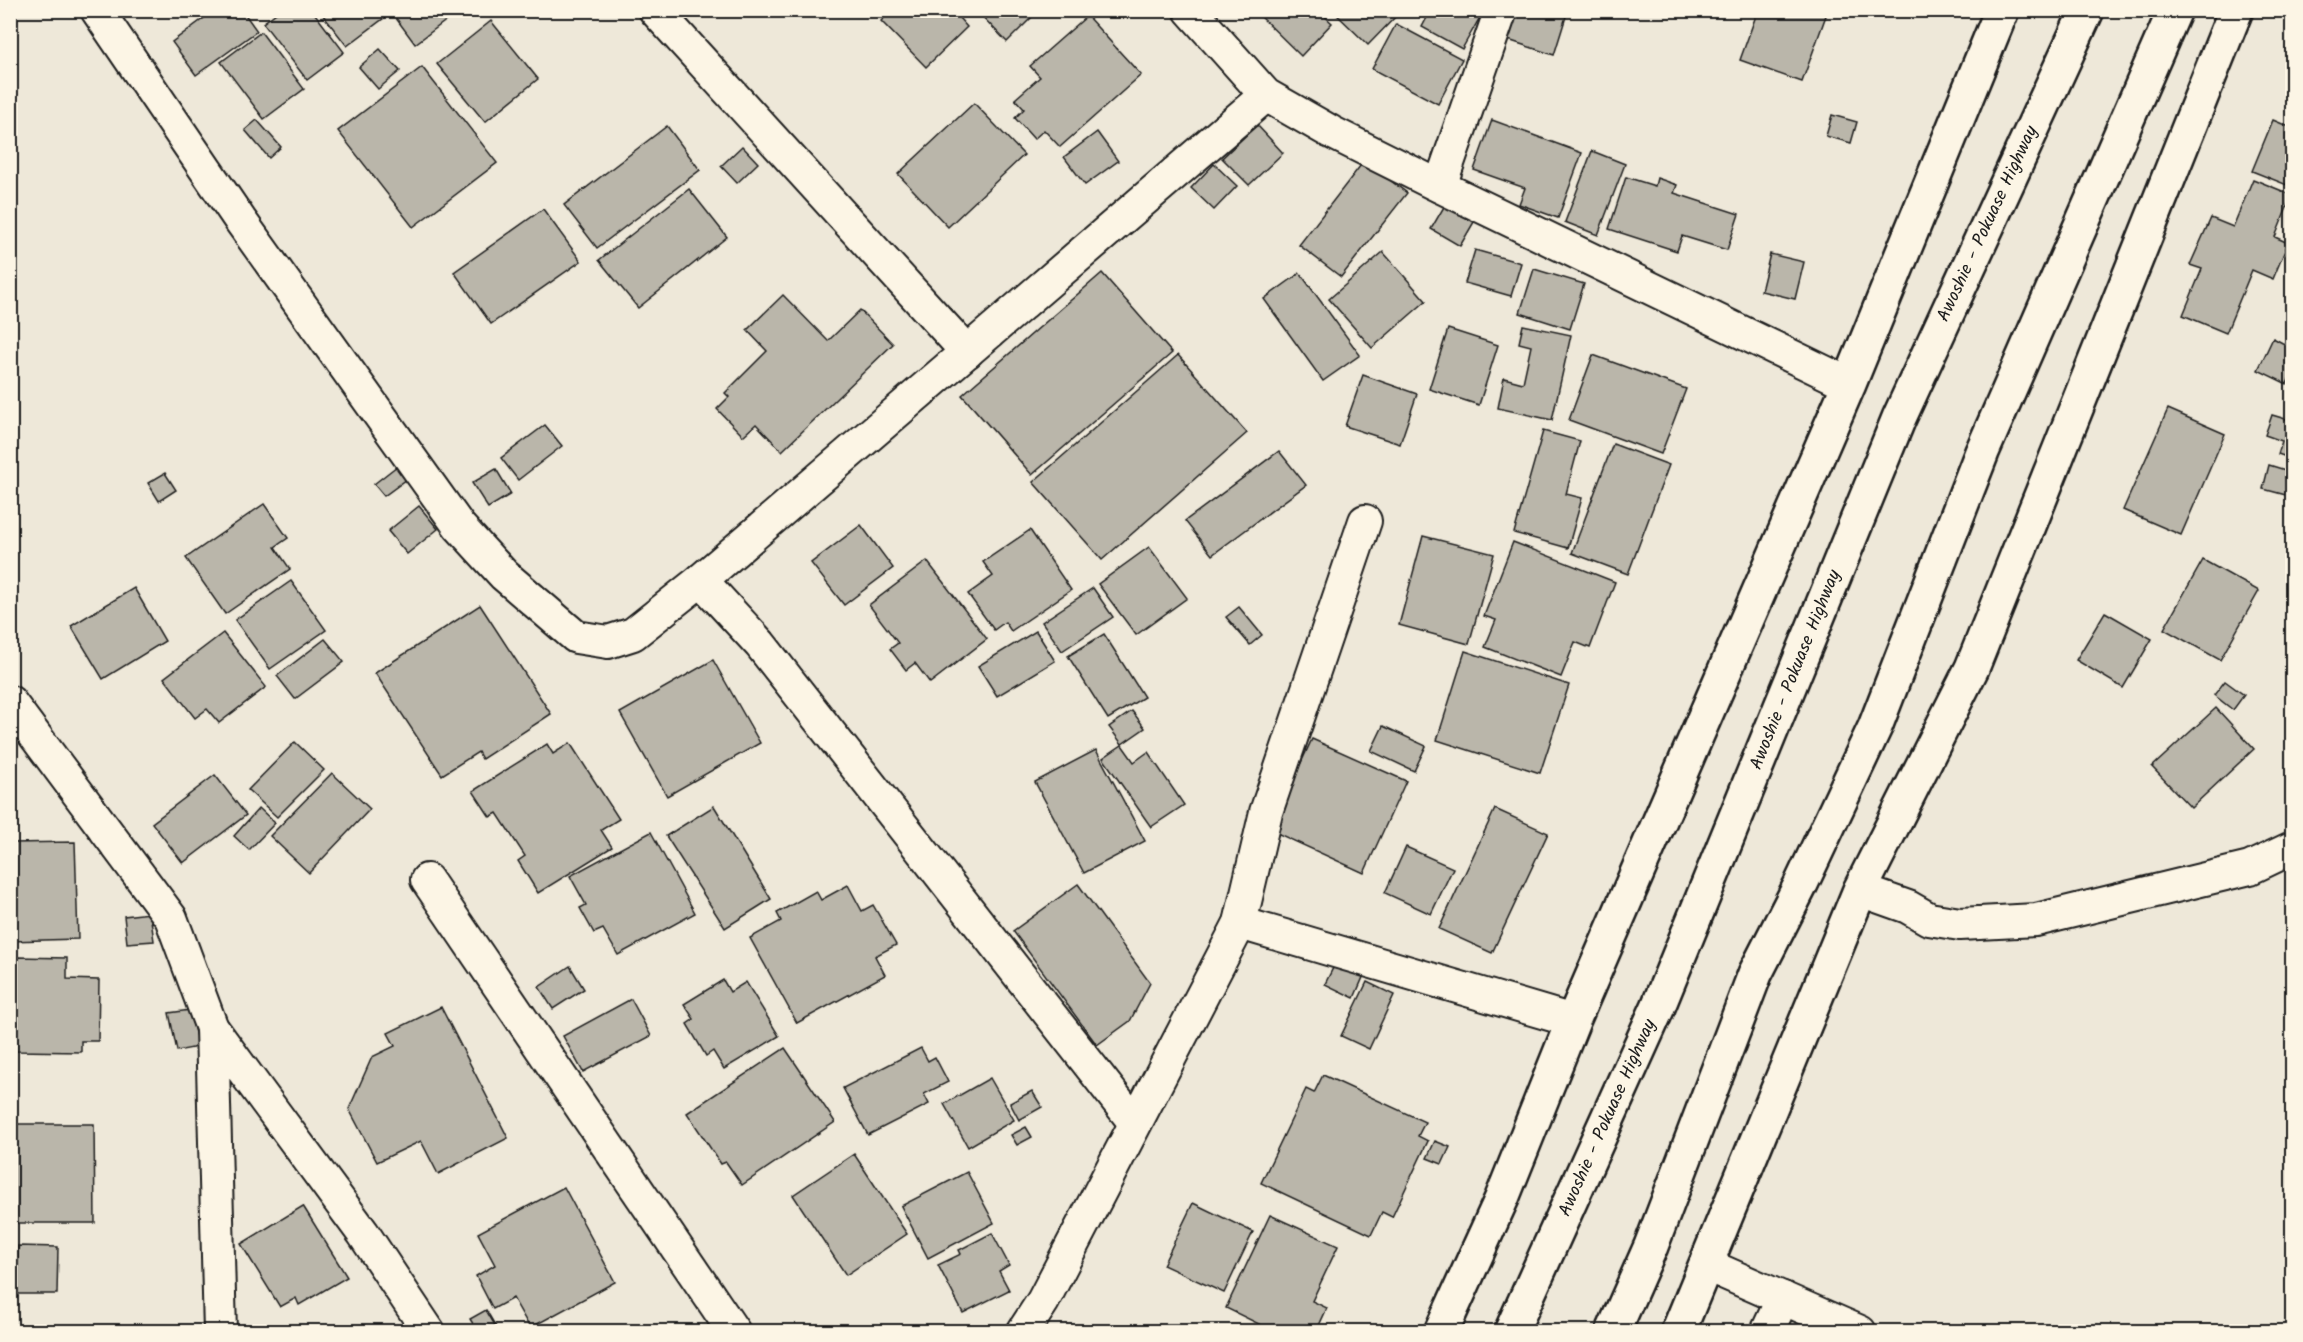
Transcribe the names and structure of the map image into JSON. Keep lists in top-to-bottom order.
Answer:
{
  "streets": {
    "street": ["Awoshie - Pokuase Highway"]
  }
}
